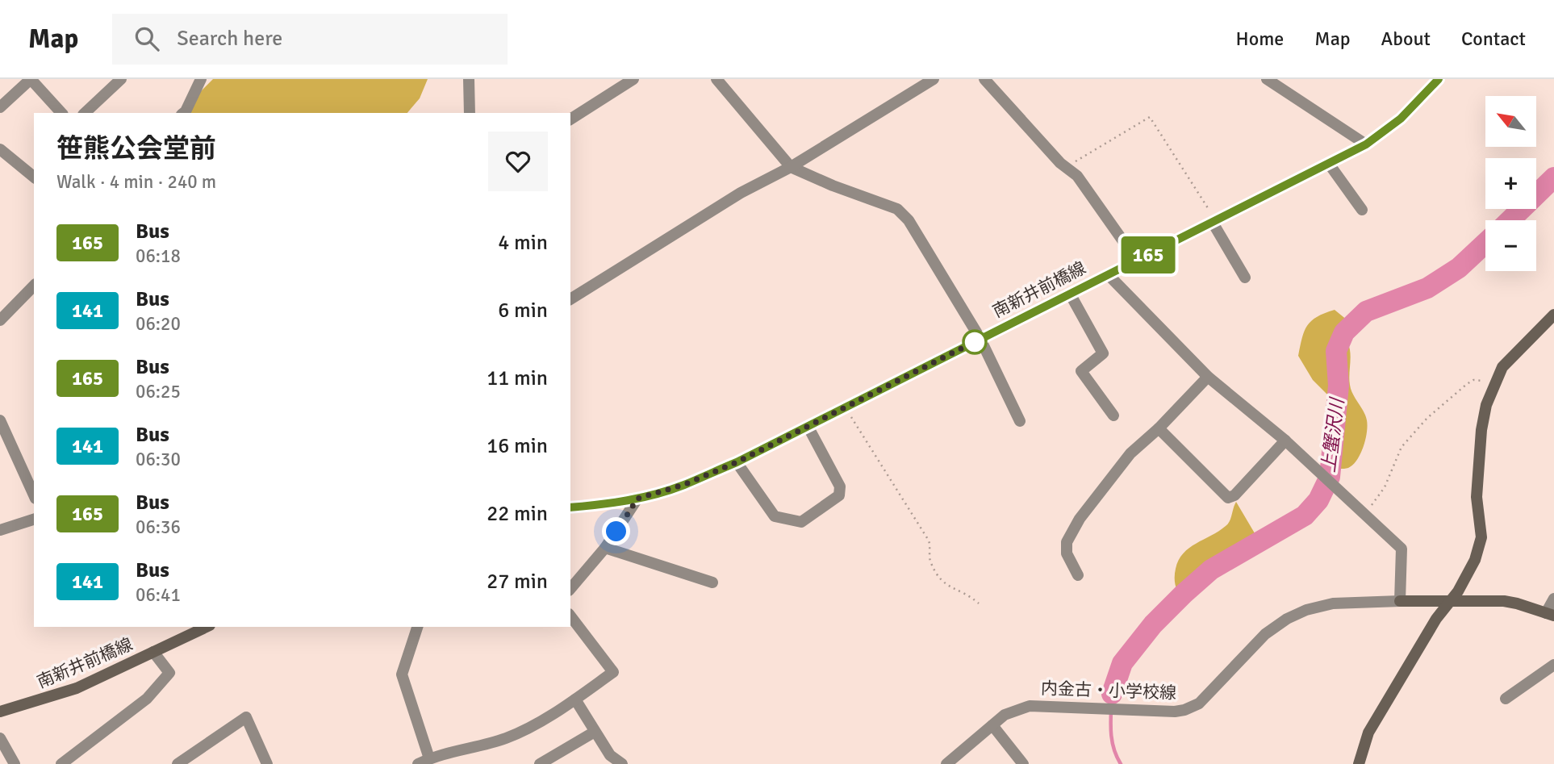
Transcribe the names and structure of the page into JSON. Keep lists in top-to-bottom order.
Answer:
{
  "streets": {
    "main road": ["南新井前橋線", "内金古・小学校線"]
  },
  "water": ["上蟹沢川"],
  "lines": ["bus line 165"],
  "north": "top left",
  "page": {
    "header": "Map",
    "search": "Search here",
    "nav": [
      "Home",
      "Map",
      "About",
      "Contact"
    ],
    "on_map": "165",
    "map_buttons": ["+", "−"],
    "heading": ["笹熊公会堂前", "Walk · 4 min · 240 m"],
    "list": [
      {
        "mark": "165",
        "name": "Bus",
        "note": "06:18",
        "value": "4 min"
      },
      {
        "mark": "141",
        "name": "Bus",
        "note": "06:20",
        "value": "6 min"
      },
      {
        "mark": "165",
        "name": "Bus",
        "note": "06:25",
        "value": "11 min"
      },
      {
        "mark": "141",
        "name": "Bus",
        "note": "06:30",
        "value": "16 min"
      },
      {
        "mark": "165",
        "name": "Bus",
        "note": "06:36",
        "value": "22 min"
      },
      {
        "mark": "141",
        "name": "Bus",
        "note": "06:41",
        "value": "27 min"
      }
    ]
  }
}
